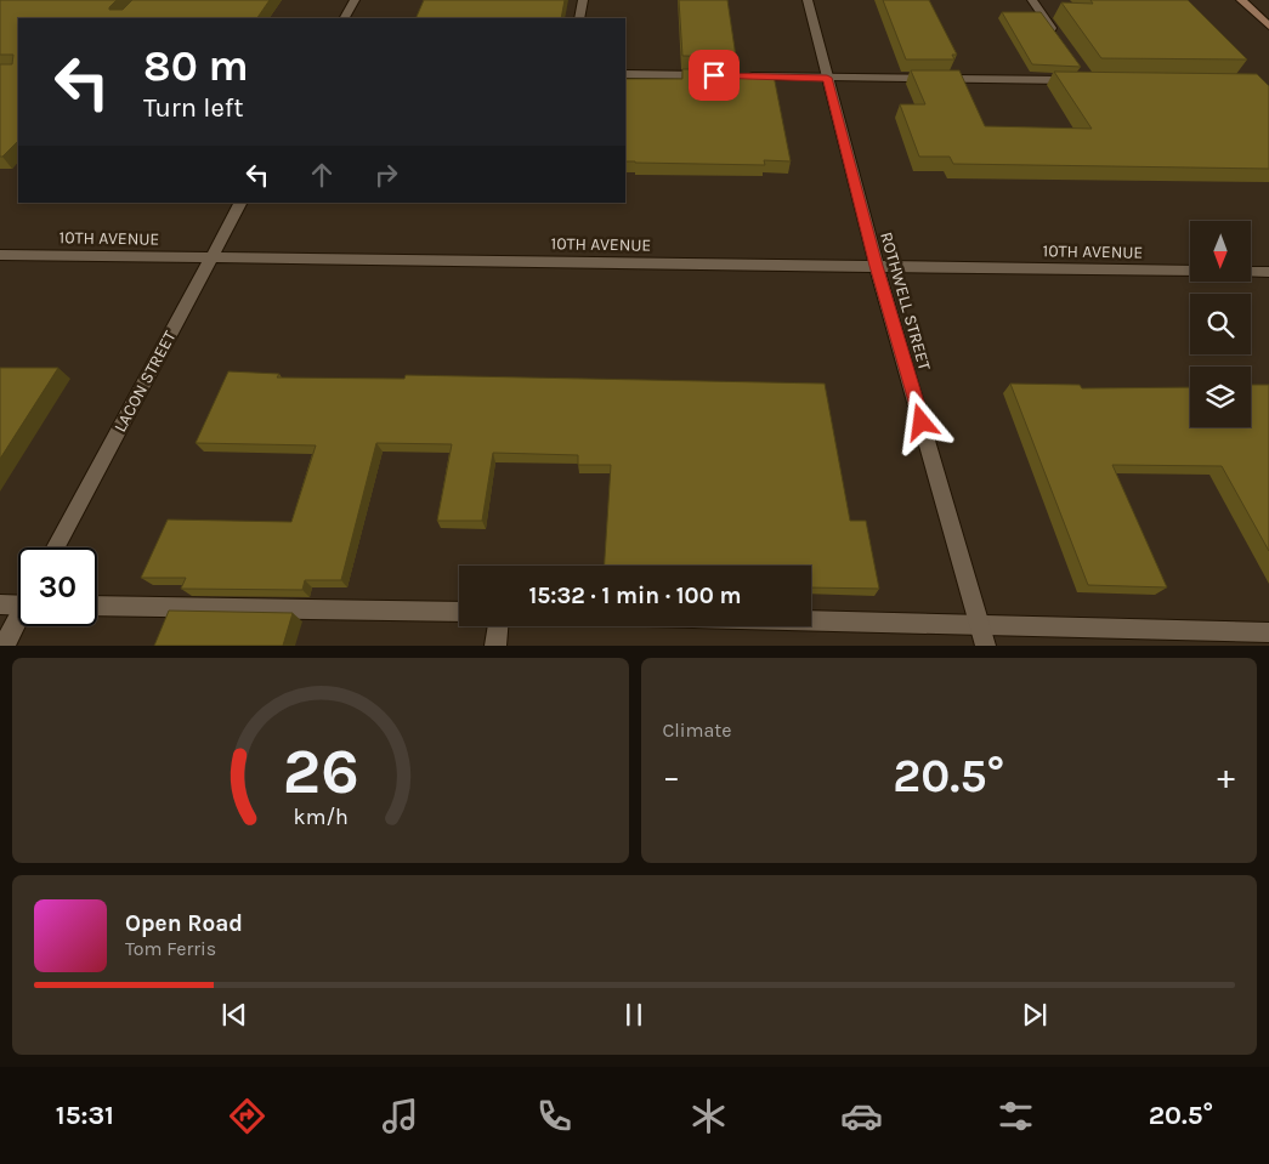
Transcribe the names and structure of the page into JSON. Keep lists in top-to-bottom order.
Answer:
{
  "streets": {
    "street": ["10TH AVENUE", "ROTHWELL STREET", "LACON STREET"]
  },
  "crossings": [
    ["10TH AVENUE", "ROTHWELL STREET"],
    ["10TH AVENUE", "LACON STREET"]
  ],
  "north": "bottom",
  "page": {
    "turn": ["80 m", "Turn left"],
    "limit": "30",
    "trip": "15:32 · 1 min · 100 m",
    "tile": "Climate",
    "heat": ["−", "20.5°", "+"],
    "song": ["Open Road", "Tom Ferris"],
    "tabs": ["15:31", "20.5°"],
    "gauge": ["26", "km/h"]
  }
}
